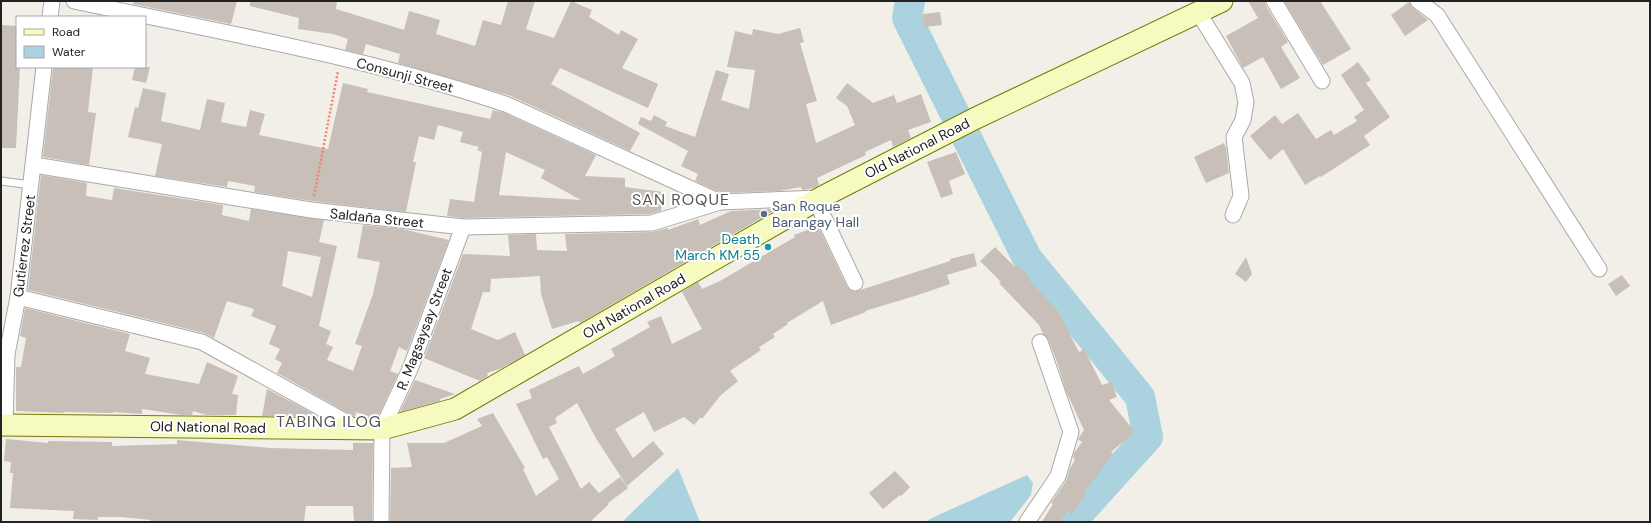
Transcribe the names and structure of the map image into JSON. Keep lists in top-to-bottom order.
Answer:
{
  "streets": {
    "main road": ["Old National Road"],
    "street": [
      "Consunji Street",
      "Saldaña Street",
      "Gutierrez Street",
      "R. Magsaysay Street"
    ]
  },
  "crossings": [
    ["Consunji Street", "Saldaña Street"],
    ["Old National Road", "Gutierrez Street"],
    ["Old National Road", "R. Magsaysay Street"],
    ["Saldaña Street", "Gutierrez Street"],
    ["Saldaña Street", "R. Magsaysay Street"]
  ],
  "districts": ["SAN ROQUE", "TABING ILOG"],
  "places": ["San Roque Barangay Hall", "Death March KM 55"],
  "legend": ["Road", "Water"]
}
